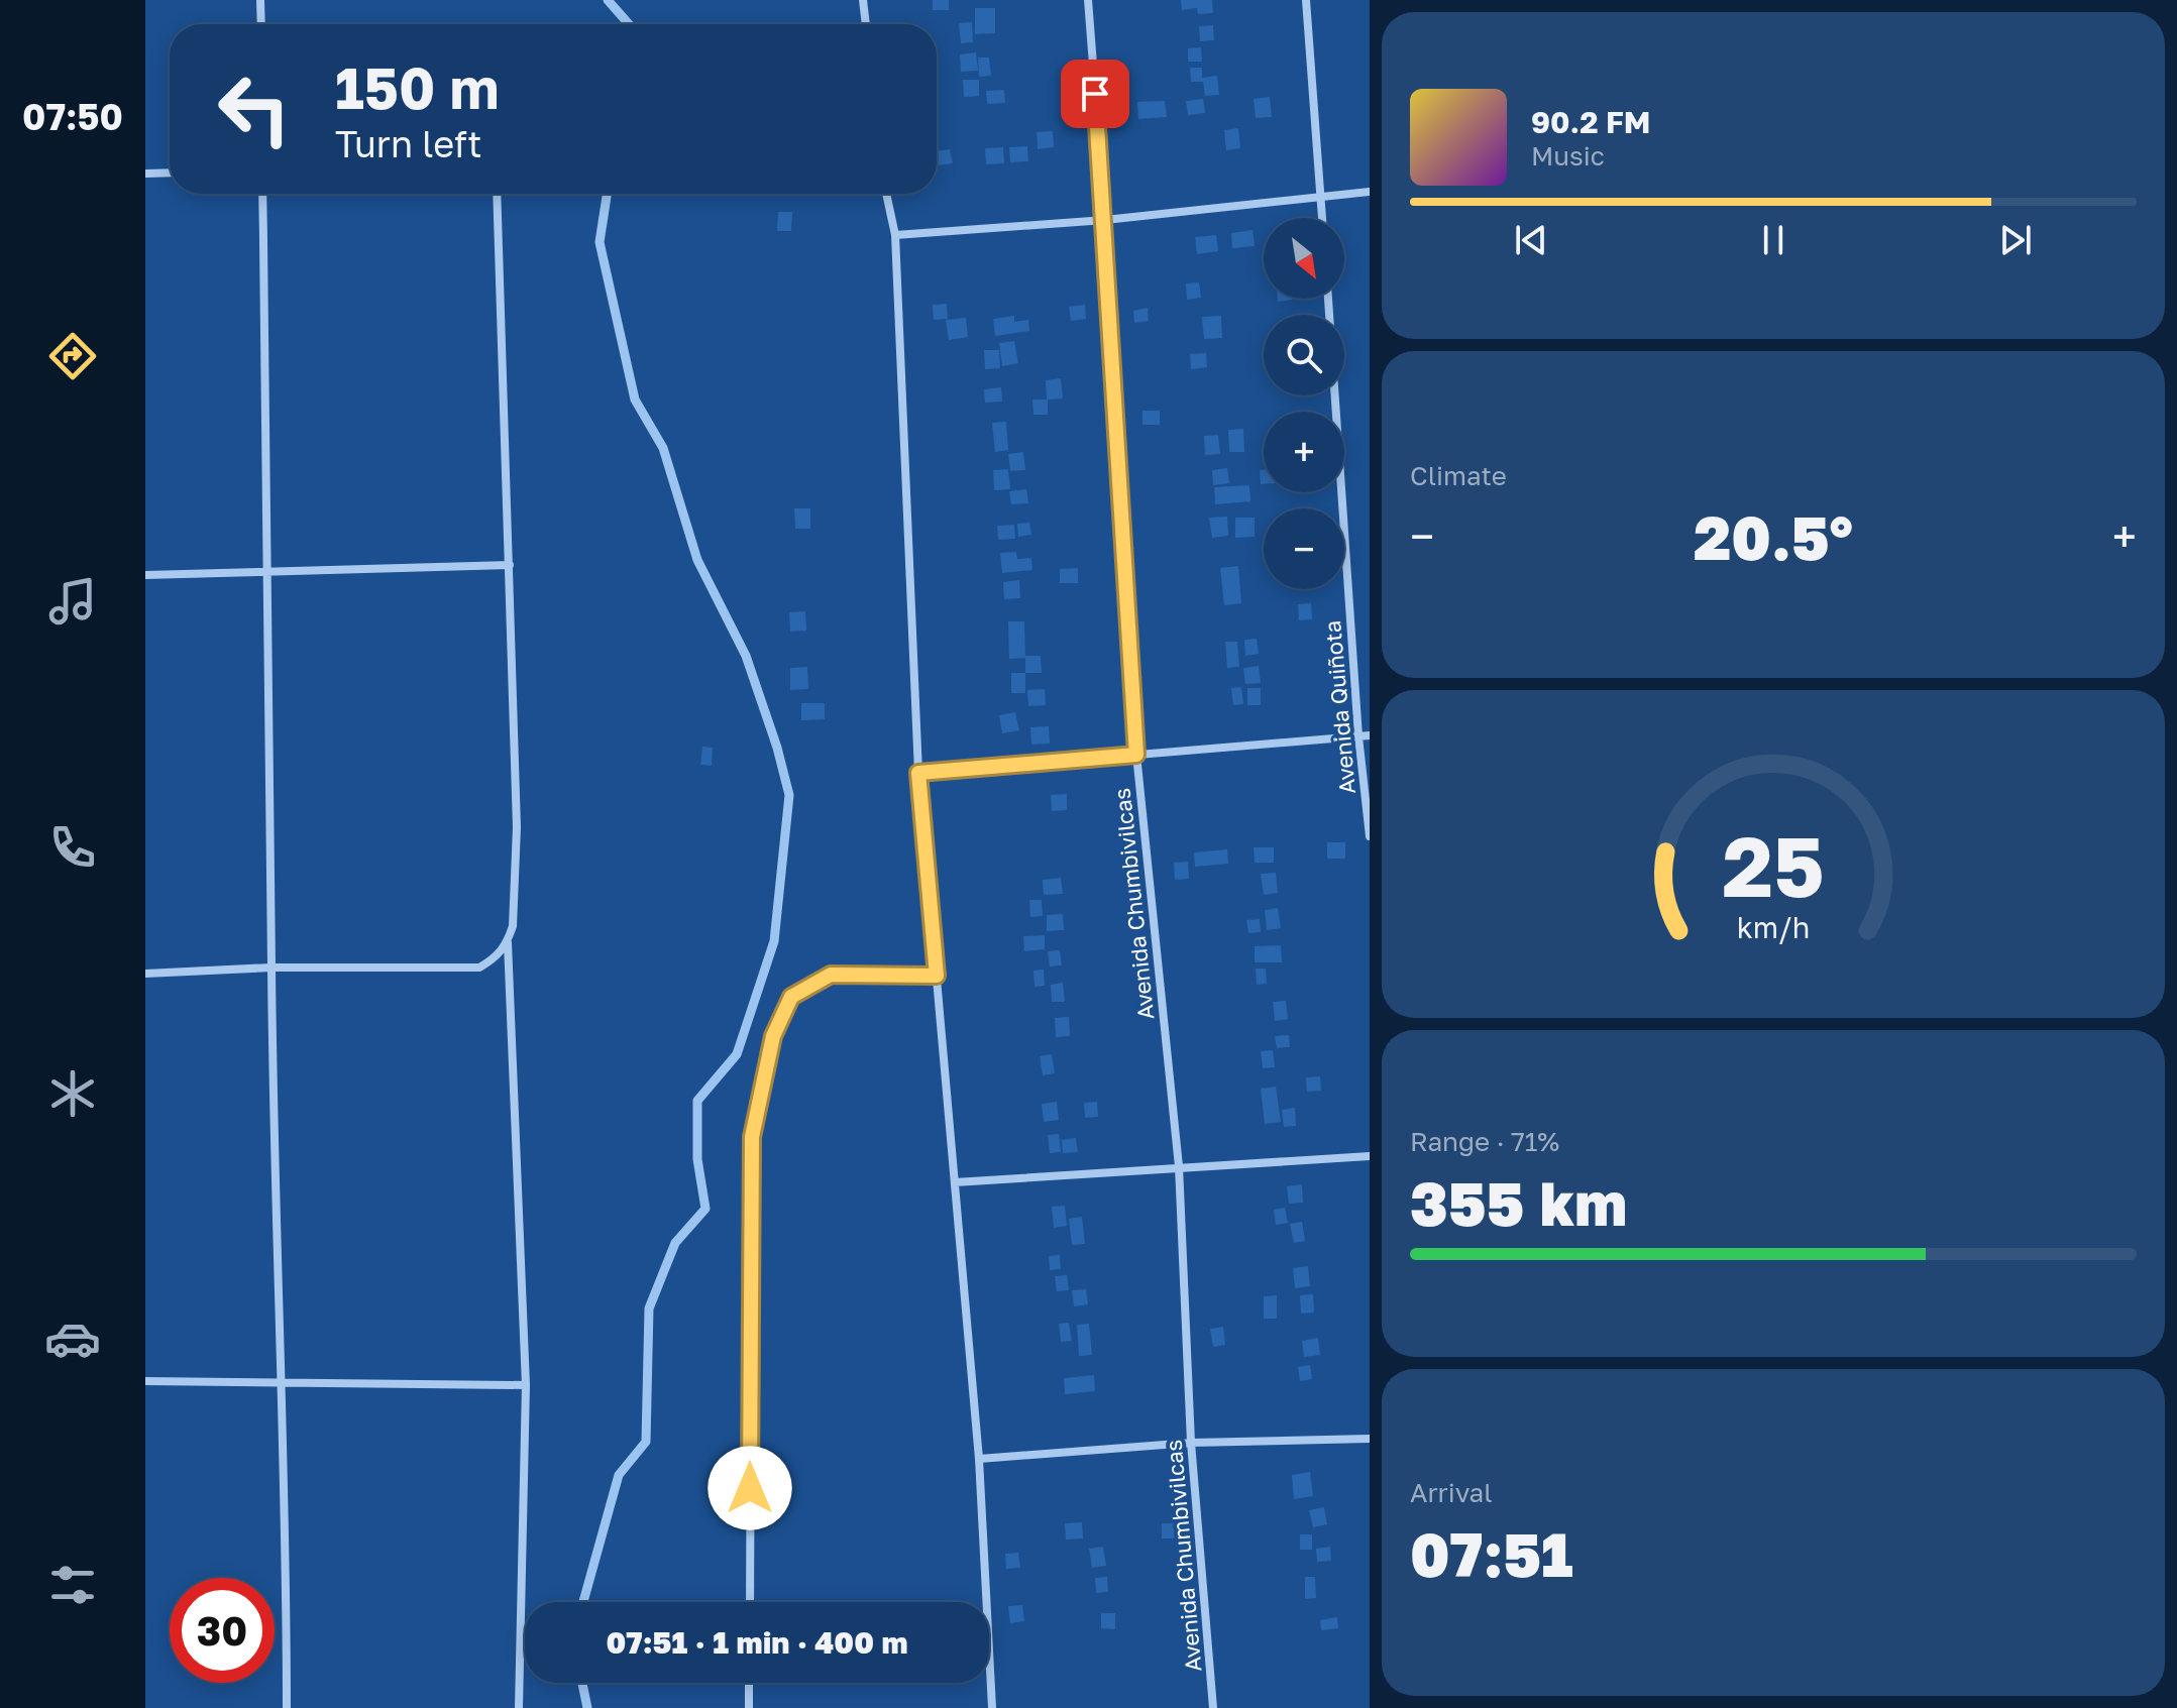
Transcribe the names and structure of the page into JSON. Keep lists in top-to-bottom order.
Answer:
{
  "streets": {
    "street": ["Avenida Quiñota", "Avenida Chumbivilcas"]
  },
  "north": "bottom right",
  "page": {
    "tabs": "07:50",
    "turn": ["150 m", "Turn left"],
    "song": ["90.2 FM", "Music"],
    "map_buttons": ["+", "−"],
    "tile": [
      "Climate",
      ["Range · 71%", "355 km"],
      ["Arrival", "07:51"]
    ],
    "heat": ["−", "20.5°", "+"],
    "limit": "30",
    "trip": "07:51 · 1 min · 400 m",
    "gauge": ["25", "km/h"]
  }
}
